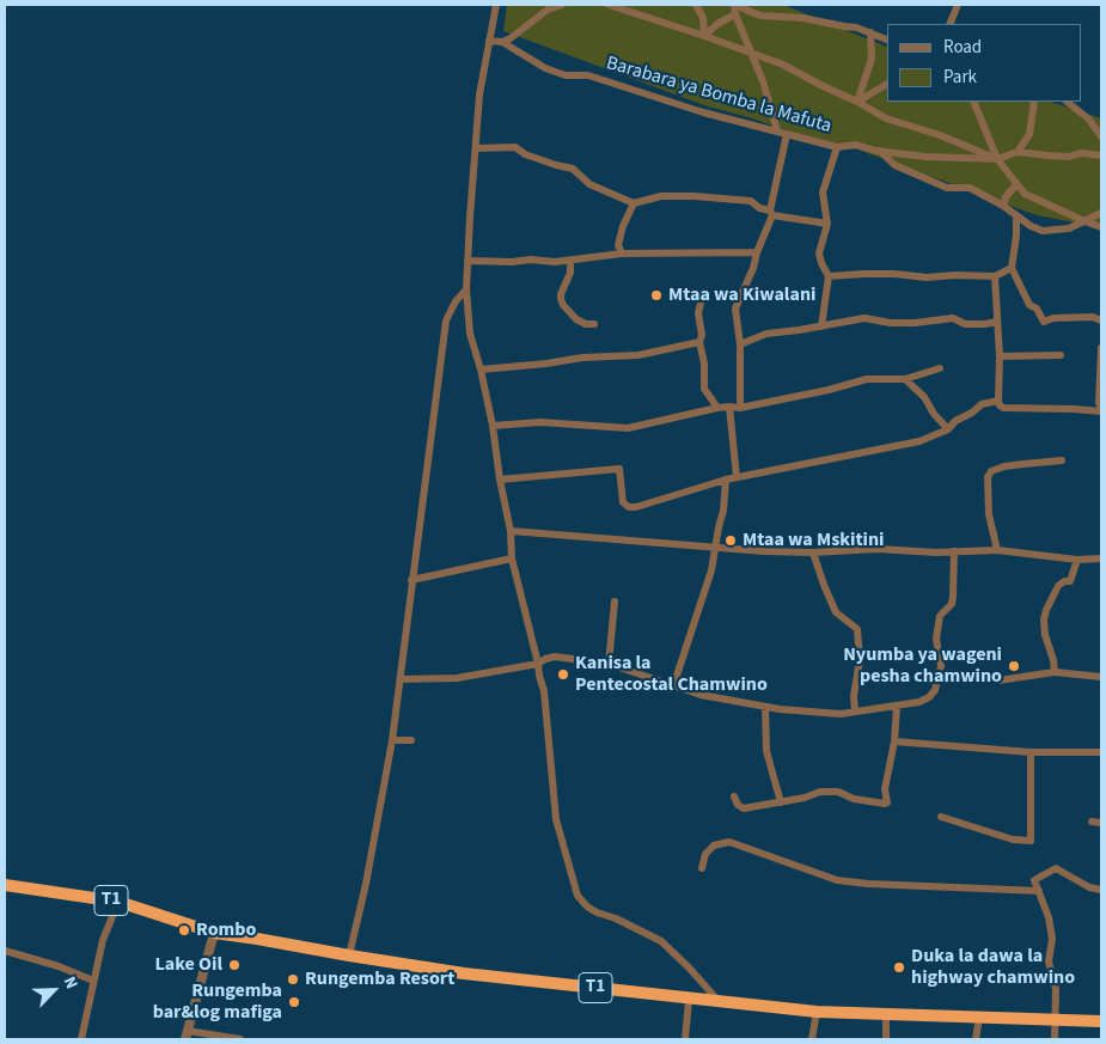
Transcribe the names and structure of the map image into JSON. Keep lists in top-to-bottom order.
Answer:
{
  "streets": {
    "highway": ["T1"],
    "street": ["Barabara ya Bomba la Mafuta"]
  },
  "places": [
    "Mtaa wa Kiwalani",
    "Mtaa wa Mskitini",
    "Nyumba ya wageni pesha chamwino",
    "Kanisa la Pentecostal Chamwino",
    "Rombo",
    "Lake Oil",
    "Duka la dawa la highway chamwino",
    "Rungemba Resort",
    "Rungemba bar&log mafiga"
  ],
  "legend": ["Road", "Park"],
  "north": "top right"
}
